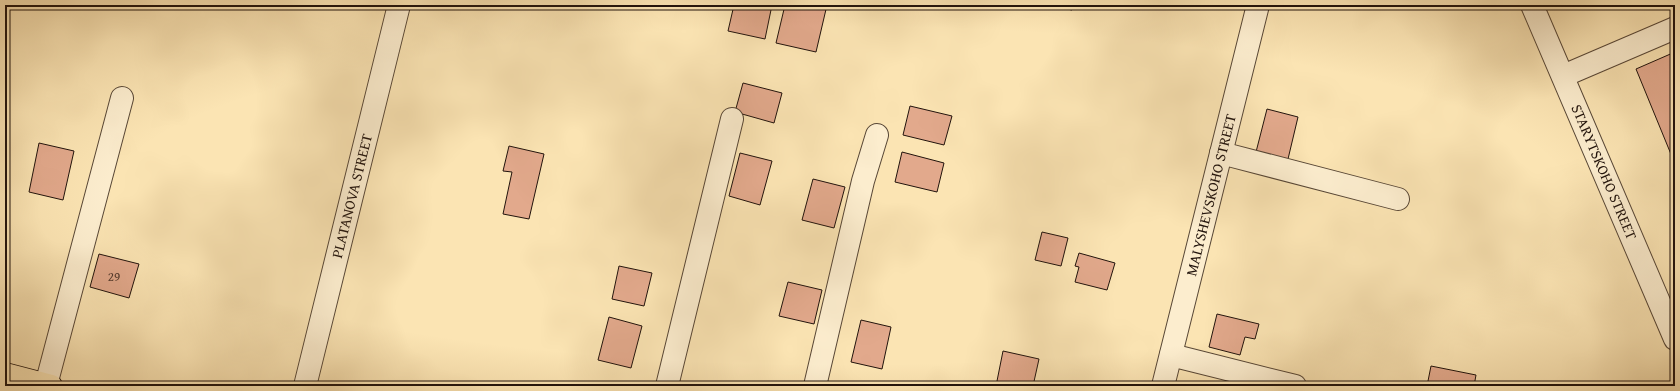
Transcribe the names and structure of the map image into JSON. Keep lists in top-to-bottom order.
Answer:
{
  "streets": {
    "street": ["STARYTSKOHO STREET", "MALYSHEVSKOHO STREET", "PLATANOVA STREET"]
  },
  "house_numbers": ["29"]
}
